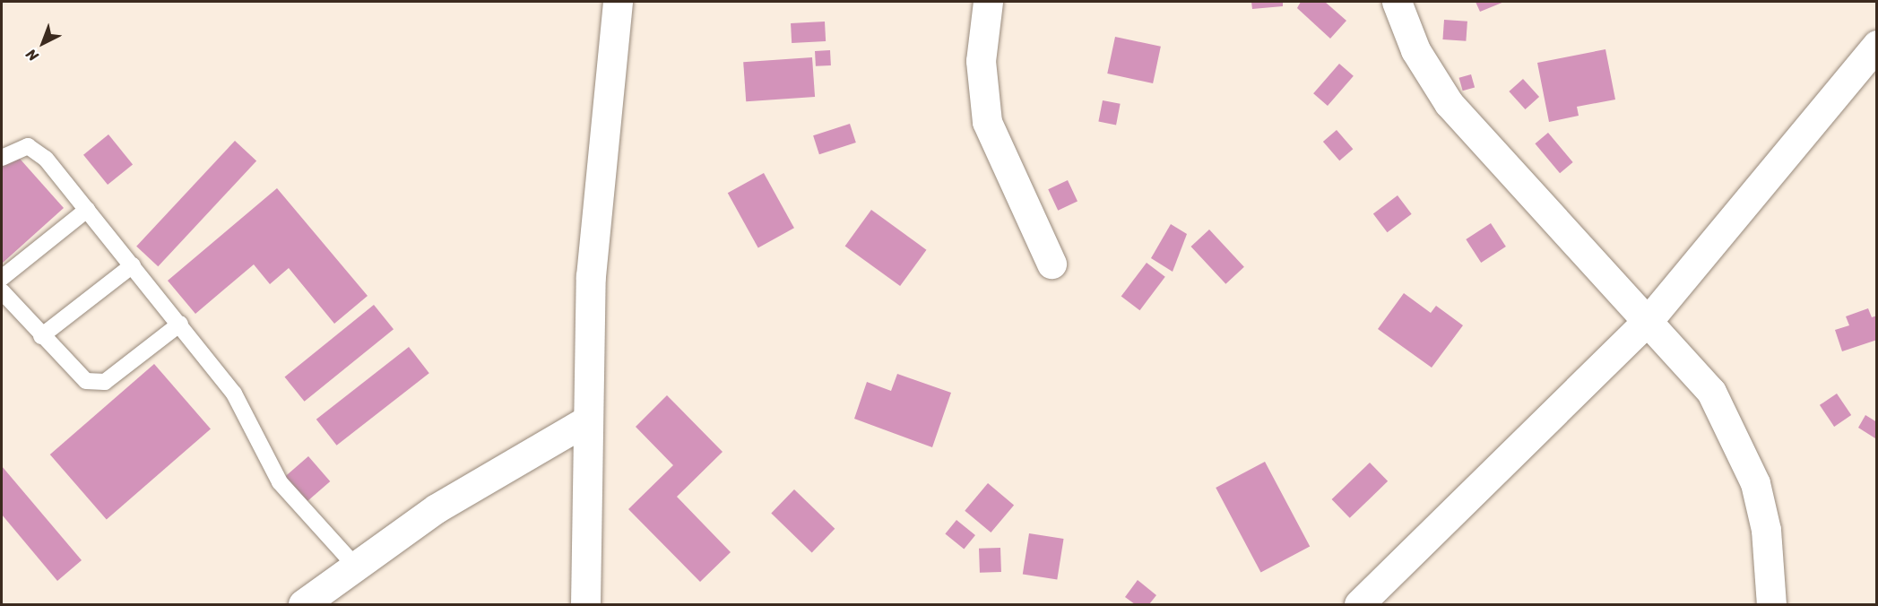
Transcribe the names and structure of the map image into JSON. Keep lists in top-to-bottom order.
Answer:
{
  "north": "bottom left"
}
